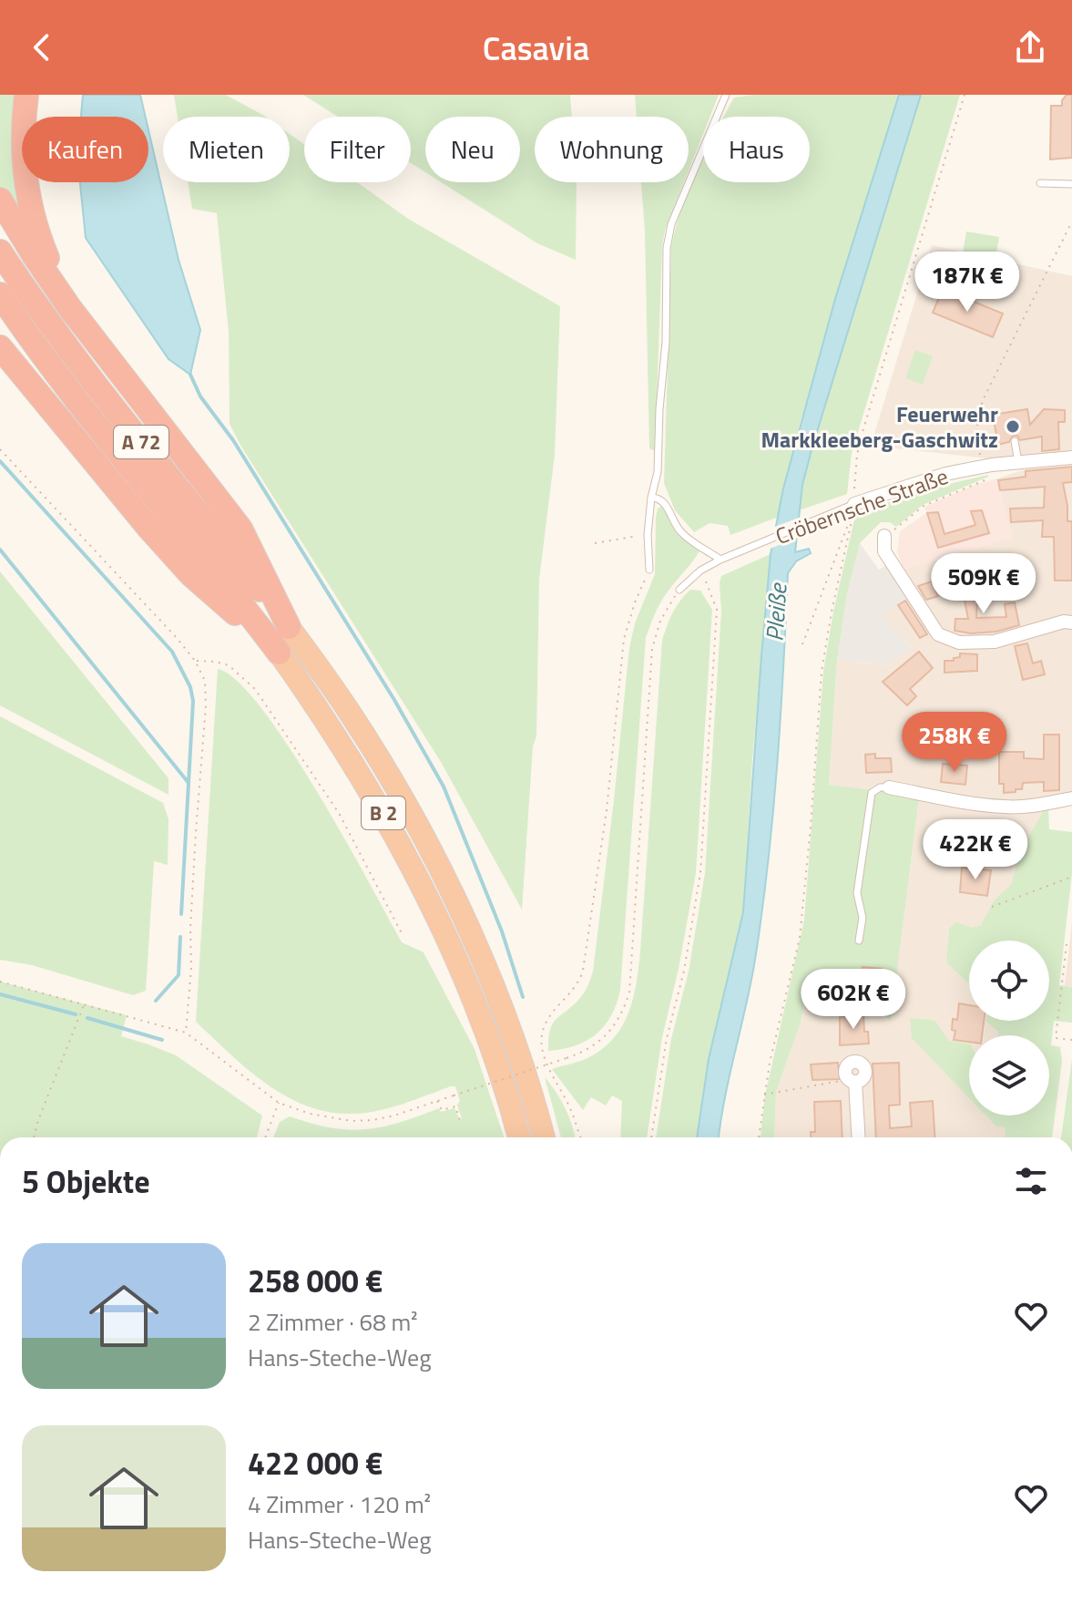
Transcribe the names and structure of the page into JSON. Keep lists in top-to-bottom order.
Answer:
{
  "streets": {
    "highway": ["A 72", "B 2"],
    "street": ["Cröbernsche Straße"]
  },
  "crossings": [
    ["A 72", "B 2"]
  ],
  "water": ["Pleiße"],
  "places": ["Feuerwehr Markkleeberg-Gaschwitz"],
  "page": {
    "header": "Casavia",
    "chip": [
      "Kaufen",
      "Mieten",
      "Filter",
      "Neu",
      "Wohnung",
      "Haus"
    ],
    "price": [
      "187K €",
      "509K €",
      "258K €",
      "422K €",
      "602K €"
    ],
    "heading": "5 Objekte",
    "list": [
      {
        "name": "258 000 €",
        "note": "2 Zimmer · 68 m² · Hans-Steche-Weg"
      },
      {
        "name": "422 000 €",
        "note": "4 Zimmer · 120 m² · Hans-Steche-Weg"
      }
    ]
  }
}
